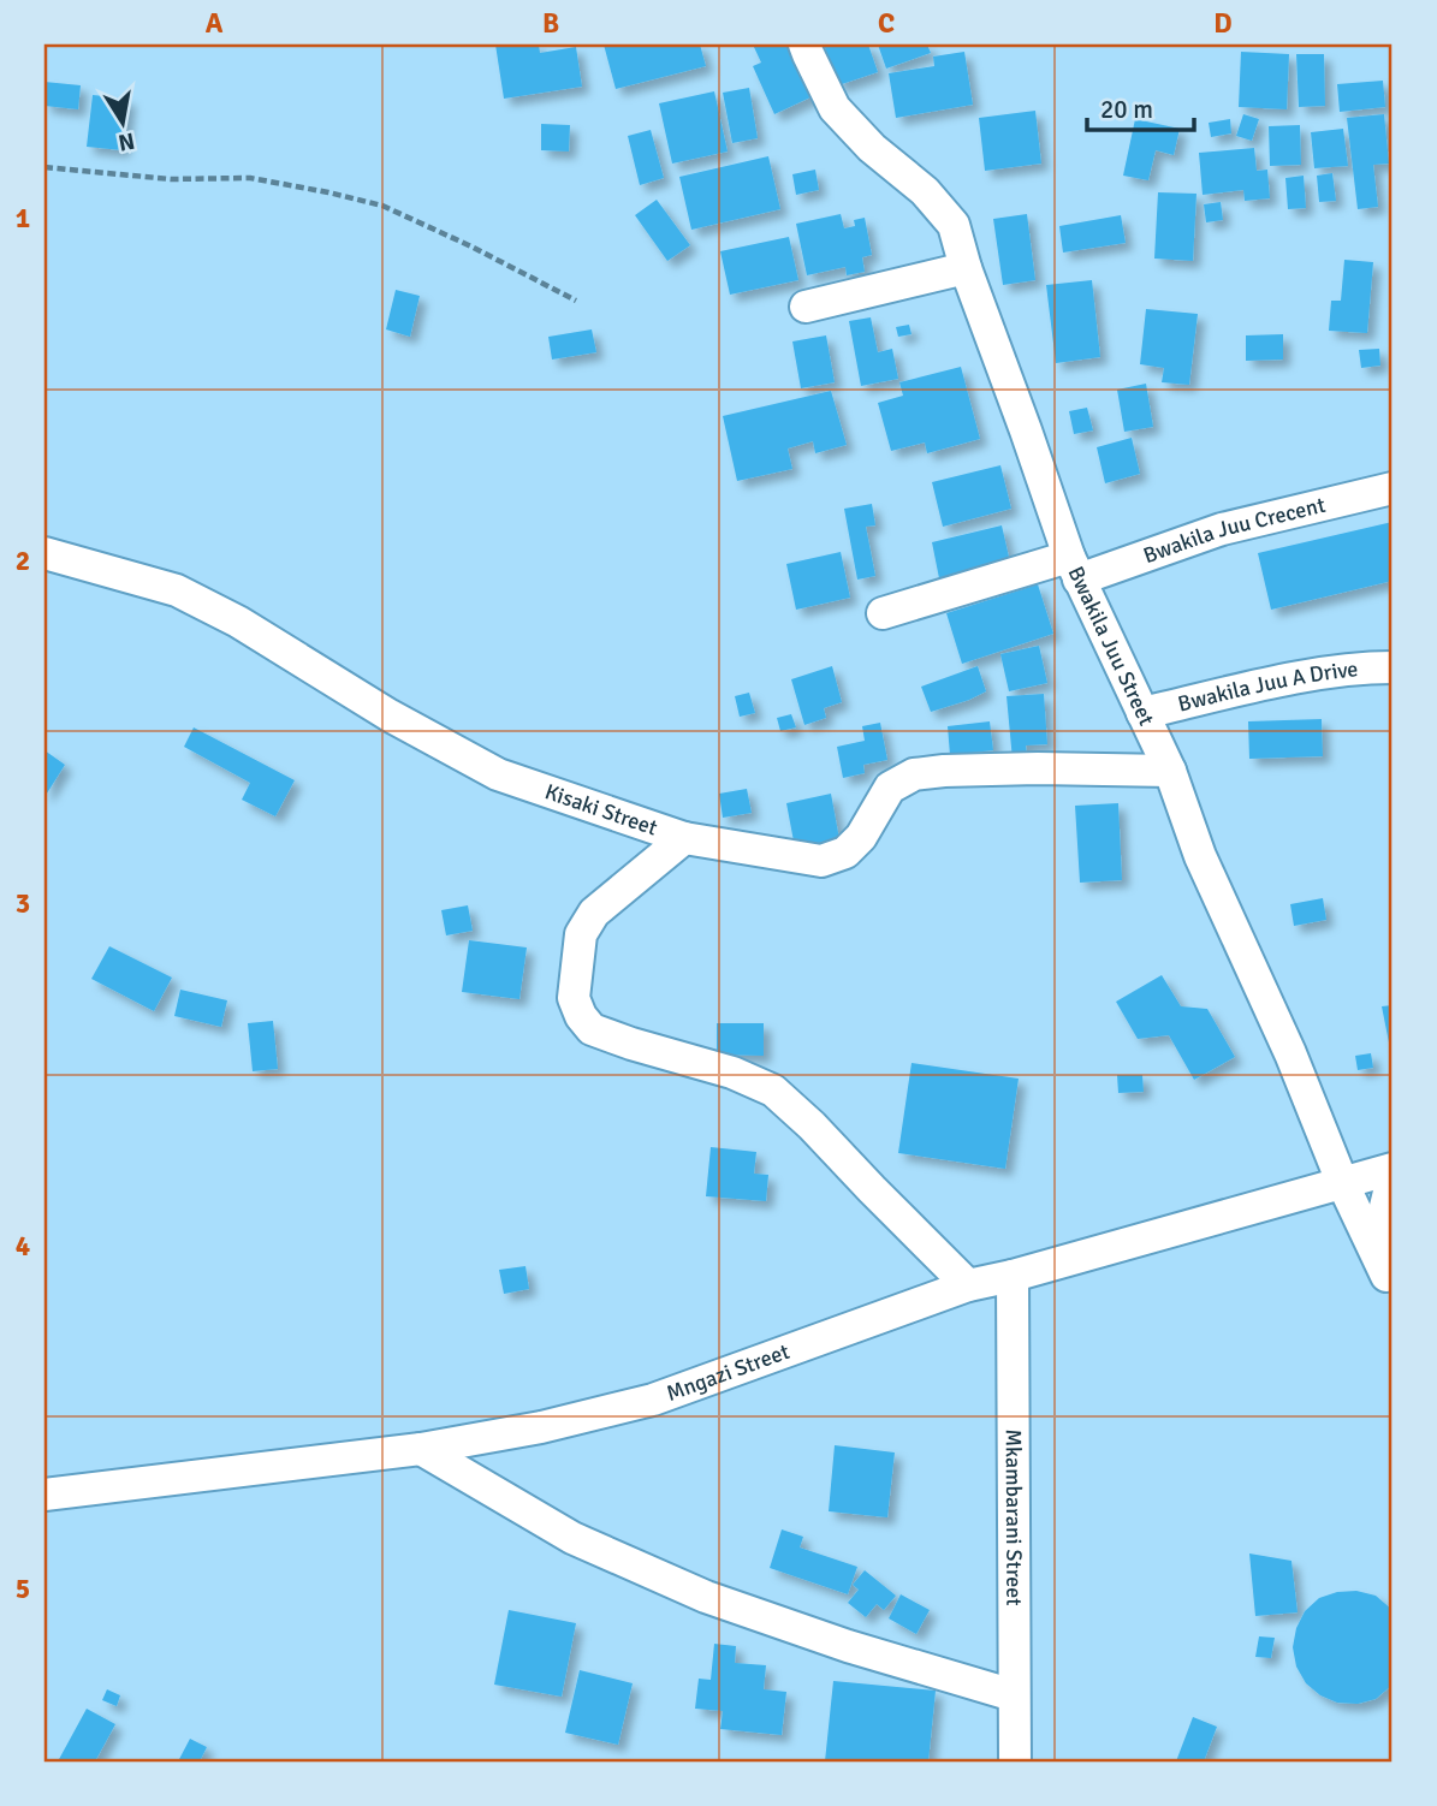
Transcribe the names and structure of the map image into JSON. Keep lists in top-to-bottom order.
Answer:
{
  "streets": {
    "street": [
      "Bwakila Juu Crecent",
      "Bwakila Juu Street",
      "Bwakila Juu A Drive",
      "Kisaki Street",
      "Mngazi Street",
      "Mkambarani Street"
    ]
  },
  "crossings": [
    ["Bwakila Juu Crecent", "Bwakila Juu Street"],
    ["Bwakila Juu Street", "Bwakila Juu A Drive"],
    ["Bwakila Juu Street", "Kisaki Street"],
    ["Bwakila Juu Street", "Mngazi Street"],
    ["Mngazi Street", "Mkambarani Street"]
  ],
  "scale_bar": "20 m",
  "north": "bottom",
  "grid": {
    "columns": [
      "A",
      "B",
      "C",
      "D"
    ],
    "rows": [
      "1",
      "2",
      "3",
      "4",
      "5"
    ]
  }
}
